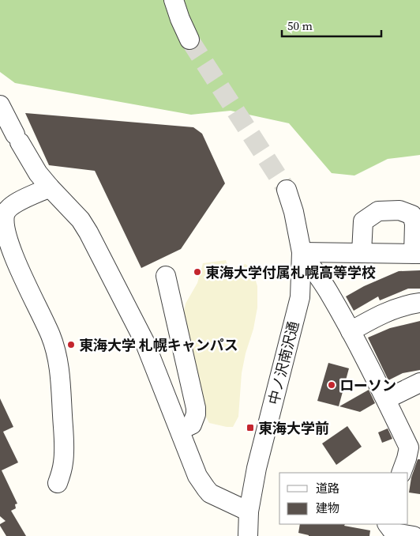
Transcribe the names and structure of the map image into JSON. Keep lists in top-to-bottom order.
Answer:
{
  "streets": {
    "street": ["中ノ沢南沢通"]
  },
  "places": {
    "other": ["東海大学付属札幌高等学校", "東海大学 札幌キャンパス", "ローソン"],
    "transit": ["東海大学前"]
  },
  "legend": ["道路", "建物"],
  "scale_bar": "50 m"
}
